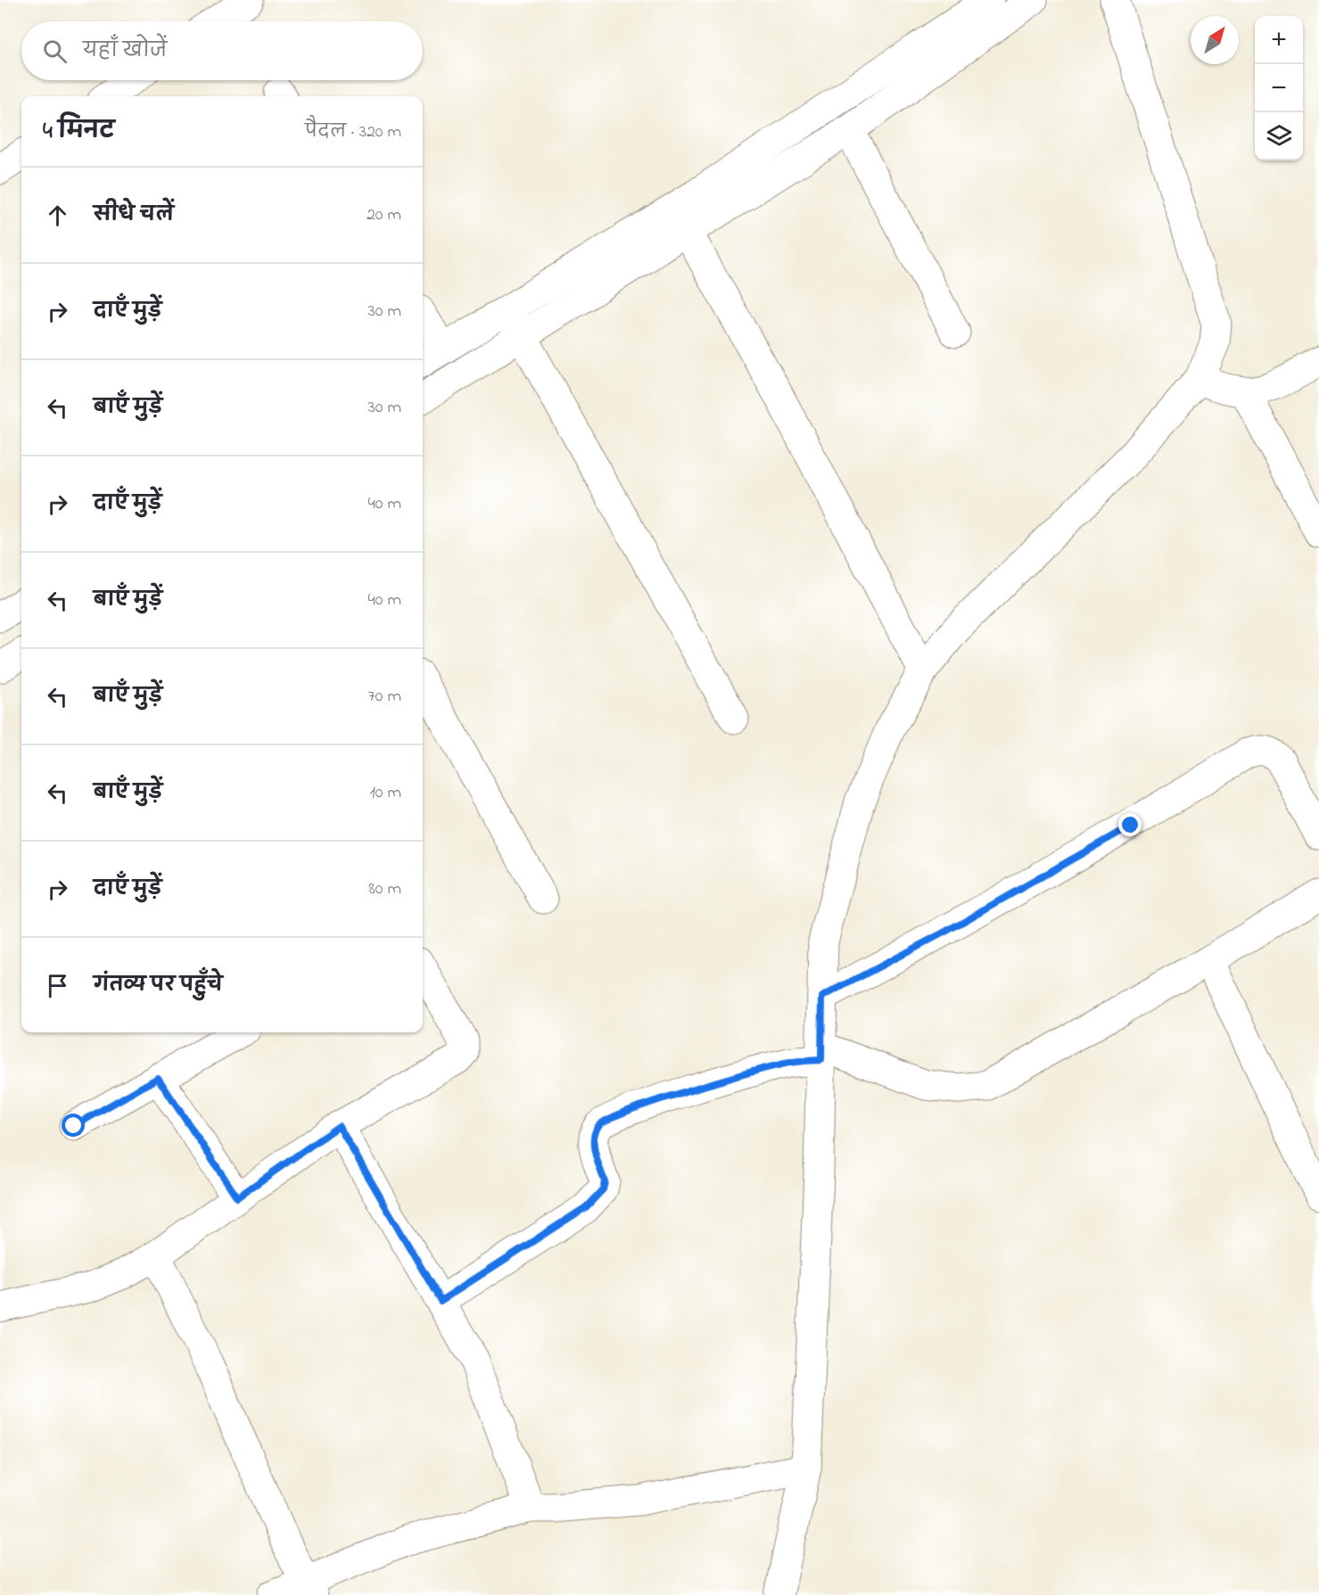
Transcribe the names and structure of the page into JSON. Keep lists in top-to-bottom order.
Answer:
{
  "north": "top right",
  "page": {
    "map_buttons": ["+", "−"],
    "search": "यहाँ खोजें",
    "heading": ["4 मिनट", "पैदल · 320 m"],
    "list": [
      ["सीधे चलें", "20 m"],
      ["दाएँ मुड़ें", "30 m"],
      ["बाएँ मुड़ें", "30 m"],
      ["दाएँ मुड़ें", "40 m"],
      ["बाएँ मुड़ें", "40 m"],
      ["बाएँ मुड़ें", "70 m"],
      ["बाएँ मुड़ें", "10 m"],
      ["दाएँ मुड़ें", "80 m"],
      "गंतव्य पर पहुँचे"
    ]
  }
}
